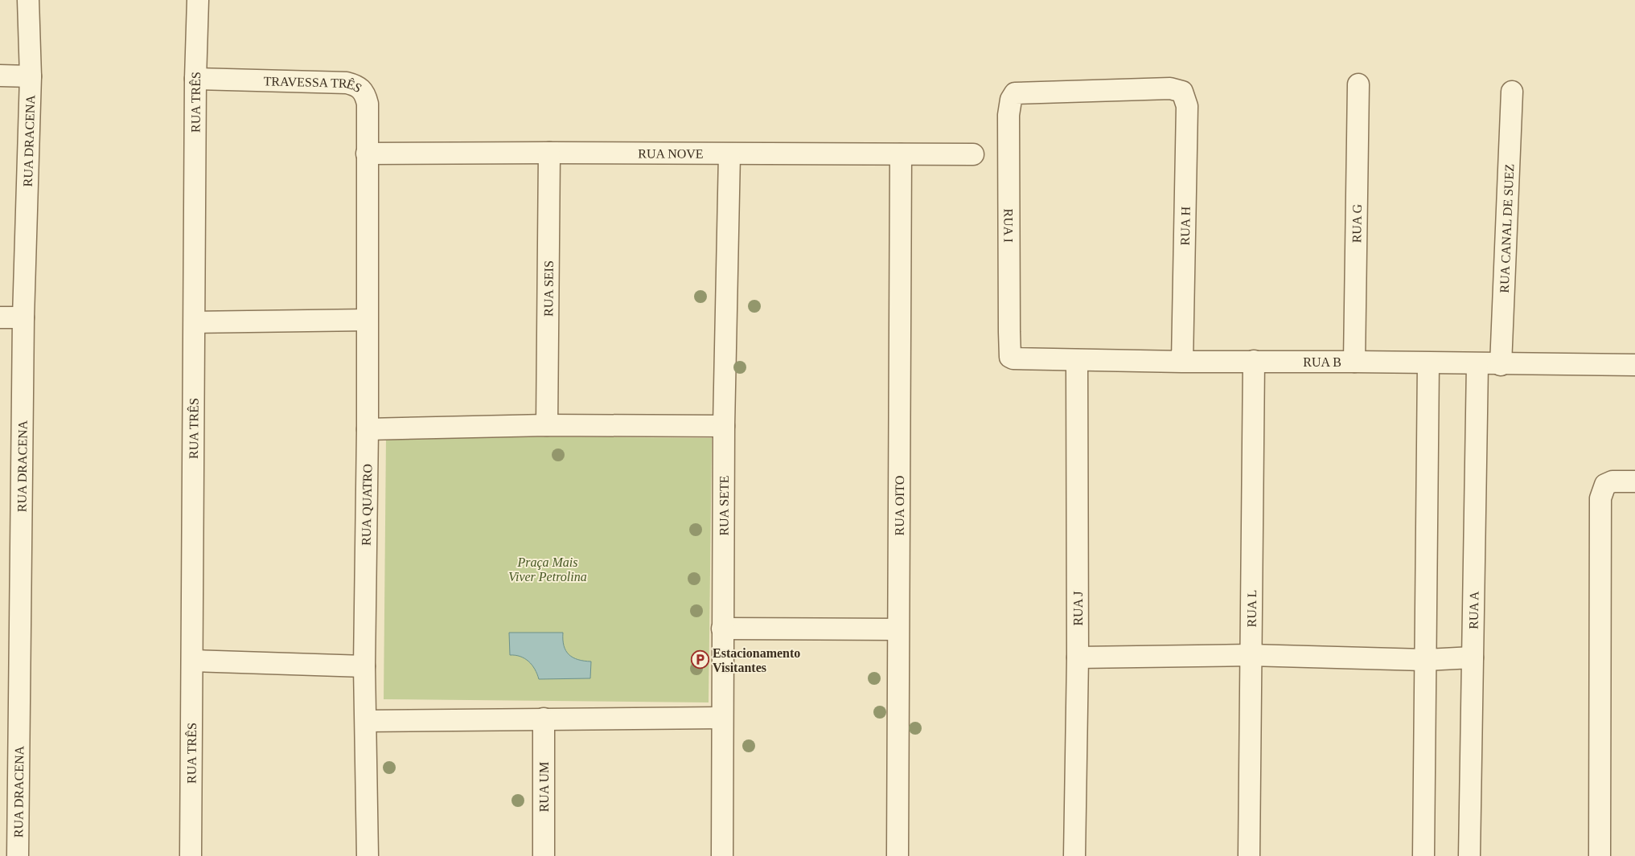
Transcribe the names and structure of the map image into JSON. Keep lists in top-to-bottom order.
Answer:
{
  "streets": {
    "street": [
      "TRAVESSA TRÊS",
      "RUA TRÊS",
      "RUA DRACENA",
      "RUA NOVE",
      "RUA G",
      "RUA I",
      "RUA H",
      "RUA CANAL DE SUEZ",
      "RUA SEIS",
      "RUA B",
      "RUA QUATRO",
      "RUA OITO",
      "RUA SETE",
      "RUA J",
      "RUA L",
      "RUA A",
      "RUA UM"
    ]
  },
  "crossings": [
    ["TRAVESSA TRÊS", "RUA TRÊS"],
    ["TRAVESSA TRÊS", "RUA NOVE"],
    ["TRAVESSA TRÊS", "RUA QUATRO"],
    ["RUA NOVE", "RUA SEIS"],
    ["RUA NOVE", "RUA QUATRO"],
    ["RUA NOVE", "RUA OITO"],
    ["RUA NOVE", "RUA SETE"],
    ["RUA G", "RUA B"],
    ["RUA I", "RUA H"],
    ["RUA I", "RUA B"],
    ["RUA H", "RUA B"],
    ["RUA CANAL DE SUEZ", "RUA B"],
    ["RUA B", "RUA J"],
    ["RUA B", "RUA L"],
    ["RUA B", "RUA A"]
  ],
  "parks": ["Praça Mais Viver Petrolina"],
  "places": {
    "parking": ["Estacionamento Visitantes"]
  }
}
